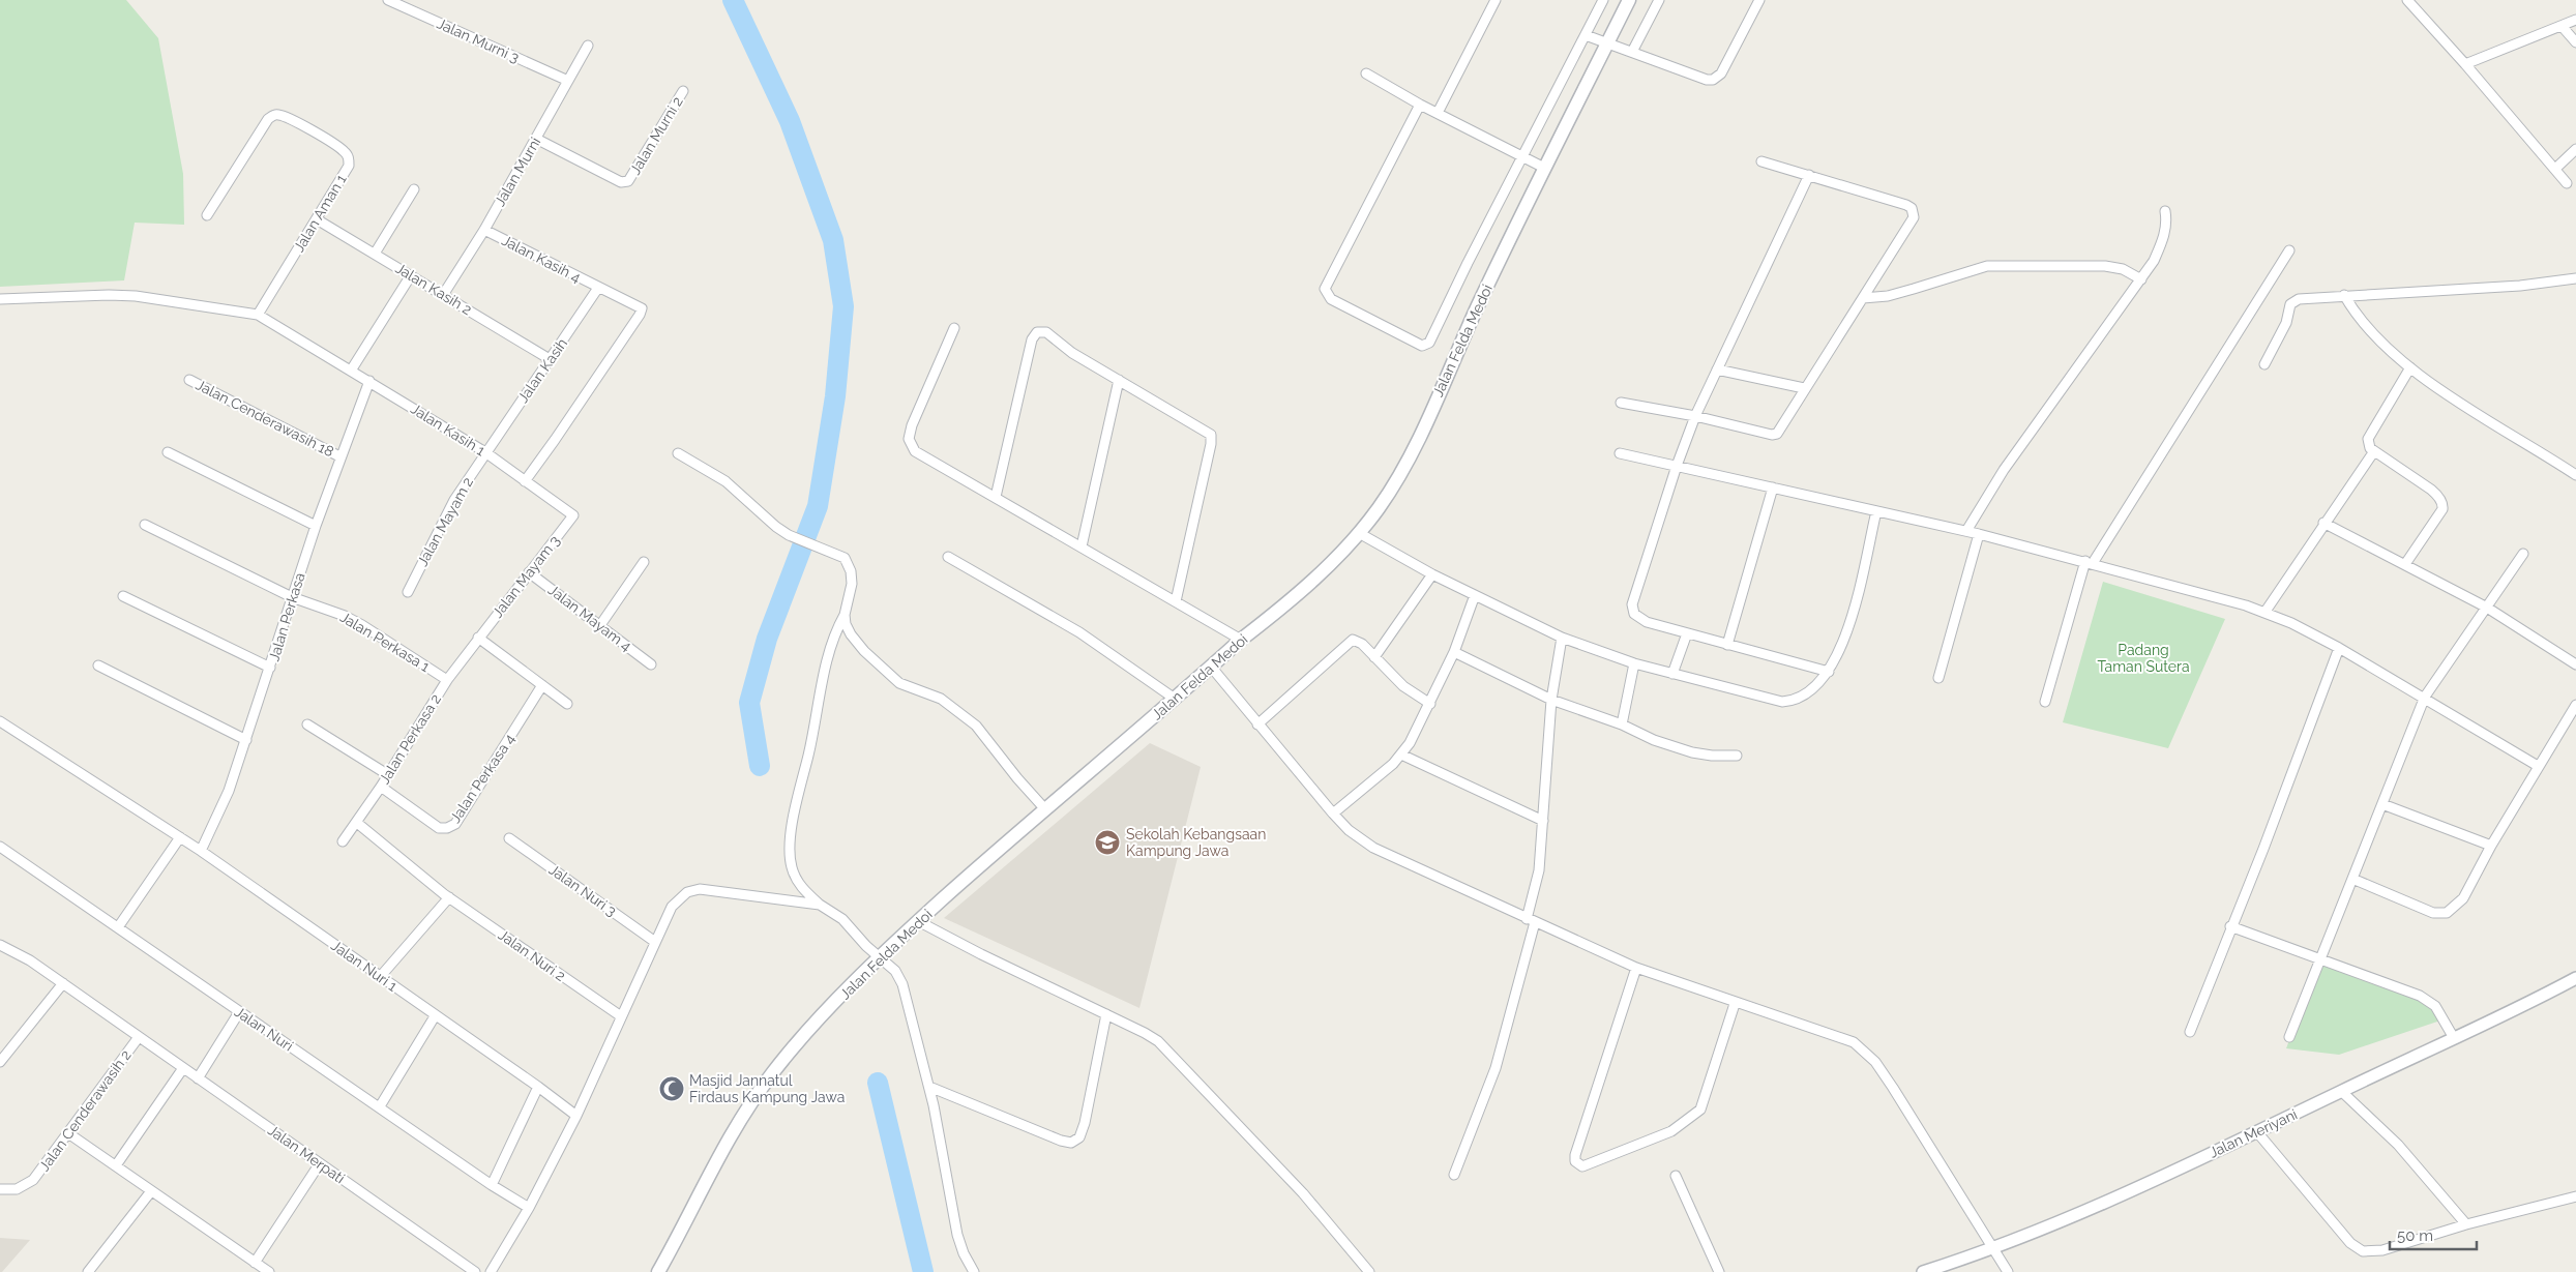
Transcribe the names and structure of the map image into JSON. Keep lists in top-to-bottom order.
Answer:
{
  "streets": {
    "main road": ["Jalan Felda Medoi"],
    "street": [
      "Jalan Murni 3",
      "Jalan Murni 2",
      "Jalan Murni",
      "Jalan Aman 1",
      "Jalan Kasih 4",
      "Jalan Kasih 2",
      "Jalan Kasih",
      "Jalan Cenderawasih 18",
      "Jalan Kasih 1",
      "Jalan Mayam 2",
      "Jalan Mayam 3",
      "Jalan Perkasa",
      "Jalan Mayam 4",
      "Jalan Perkasa 1",
      "Jalan Perkasa 2",
      "Jalan Perkasa 4",
      "Jalan Nuri 3",
      "Jalan Nuri 2",
      "Jalan Nuri 1",
      "Jalan Nuri",
      "Jalan Cenderawasih 2",
      "Jalan Meriyani",
      "Jalan Merpati"
    ]
  },
  "crossings": [
    ["Jalan Murni 3", "Jalan Murni"],
    ["Jalan Murni 2", "Jalan Murni"],
    ["Jalan Murni", "Jalan Kasih 4"],
    ["Jalan Murni", "Jalan Kasih 2"],
    ["Jalan Aman 1", "Jalan Kasih 2"],
    ["Jalan Aman 1", "Jalan Kasih 1"],
    ["Jalan Kasih 4", "Jalan Kasih"],
    ["Jalan Kasih 4", "Jalan Kasih 1"],
    ["Jalan Kasih 2", "Jalan Kasih"],
    ["Jalan Kasih", "Jalan Kasih 1"],
    ["Jalan Kasih", "Jalan Mayam 2"],
    ["Jalan Cenderawasih 18", "Jalan Perkasa"],
    ["Jalan Kasih 1", "Jalan Mayam 2"],
    ["Jalan Kasih 1", "Jalan Mayam 3"],
    ["Jalan Kasih 1", "Jalan Perkasa"],
    ["Jalan Mayam 3", "Jalan Mayam 4"],
    ["Jalan Mayam 3", "Jalan Perkasa 2"],
    ["Jalan Perkasa", "Jalan Perkasa 1"],
    ["Jalan Perkasa", "Jalan Nuri 1"],
    ["Jalan Perkasa 1", "Jalan Perkasa 2"],
    ["Jalan Perkasa 2", "Jalan Perkasa 4"],
    ["Jalan Perkasa 2", "Jalan Nuri 2"],
    ["Jalan Cenderawasih 2", "Jalan Merpati"]
  ],
  "parks": ["Padang Taman Sutera"],
  "places": {
    "school or university": ["Sekolah Kebangsaan Kampung Jawa"],
    "mosque": ["Masjid Jannatul Firdaus Kampung Jawa"]
  },
  "scale_bar": "50 m"
}
